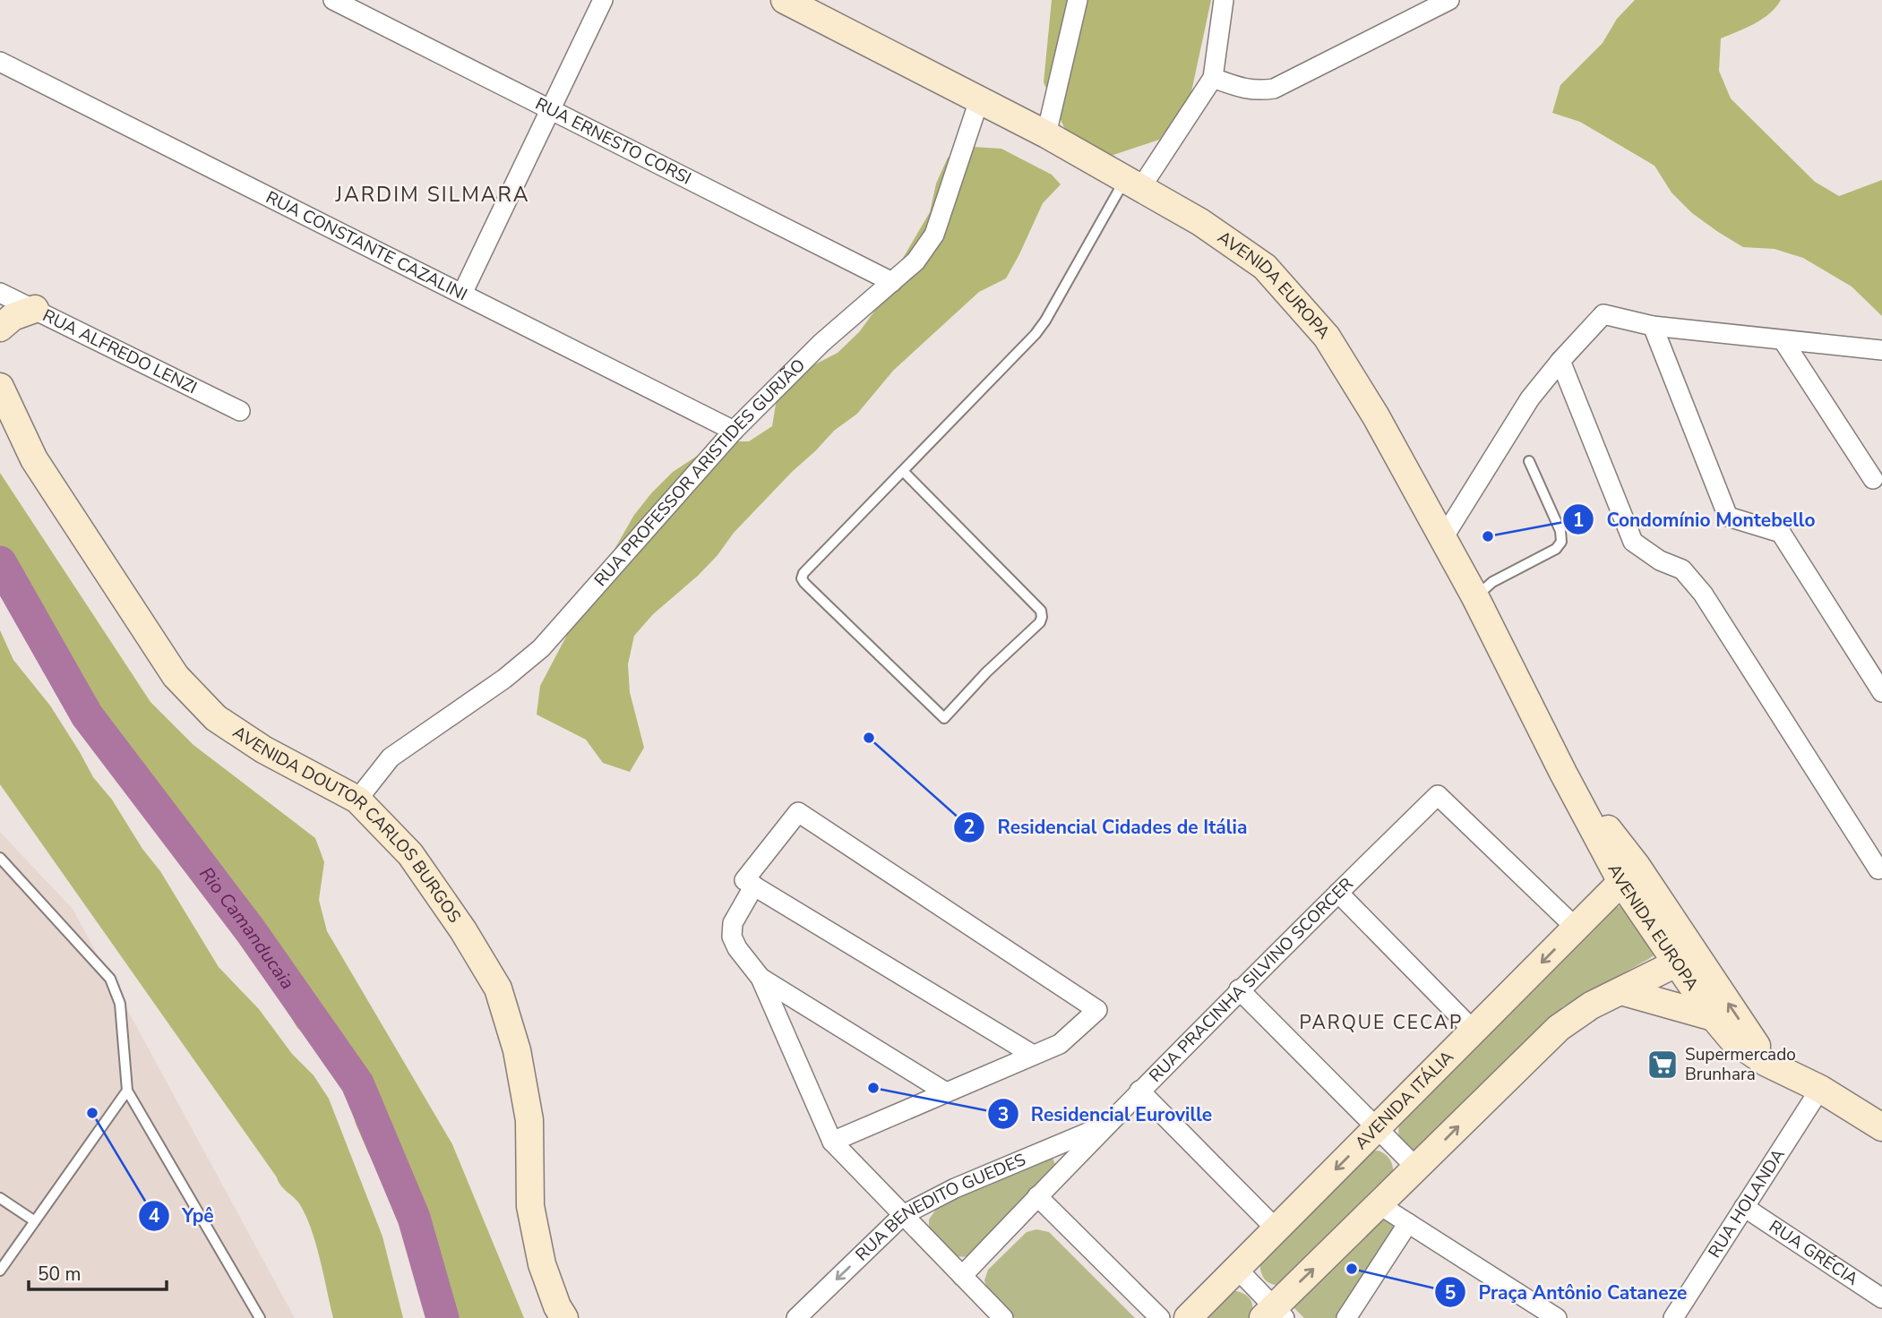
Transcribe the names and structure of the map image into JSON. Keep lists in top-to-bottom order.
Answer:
{
  "streets": {
    "street": [
      "RUA ERNESTO CORSI",
      "RUA CONSTANTE CAZALINI",
      "AVENIDA EUROPA",
      "RUA ALFREDO LENZI",
      "RUA PROFESSOR ARISTIDES GURJÃO",
      "AVENIDA DOUTOR CARLOS BURGOS",
      "RUA PRACINHA SILVINO SCORCER",
      "AVENIDA ITÁLIA",
      "RUA HOLANDA",
      "RUA BENEDITO GUEDES",
      "RUA GRÉCIA"
    ]
  },
  "crossings": [
    ["RUA ERNESTO CORSI", "RUA PROFESSOR ARISTIDES GURJÃO"],
    ["RUA CONSTANTE CAZALINI", "RUA PROFESSOR ARISTIDES GURJÃO"],
    ["AVENIDA EUROPA", "RUA PROFESSOR ARISTIDES GURJÃO"],
    ["AVENIDA EUROPA", "AVENIDA ITÁLIA"],
    ["AVENIDA EUROPA", "RUA HOLANDA"],
    ["RUA PROFESSOR ARISTIDES GURJÃO", "AVENIDA DOUTOR CARLOS BURGOS"],
    ["RUA PRACINHA SILVINO SCORCER", "AVENIDA ITÁLIA"],
    ["RUA PRACINHA SILVINO SCORCER", "RUA BENEDITO GUEDES"],
    ["RUA HOLANDA", "RUA GRÉCIA"]
  ],
  "one_way": ["RUA BENEDITO GUEDES"],
  "districts": ["JARDIM SILMARA", "PARQUE CECAP"],
  "water": ["Rio Camanducaia"],
  "places": {
    "other": [
      "Condomínio Montebello",
      "Residencial Cidades de Itália",
      "Residencial Euroville",
      "Ypê",
      "Praça Antônio Cataneze"
    ],
    "supermarket": ["Supermercado Brunhara"]
  },
  "scale_bar": "50 m"
}
